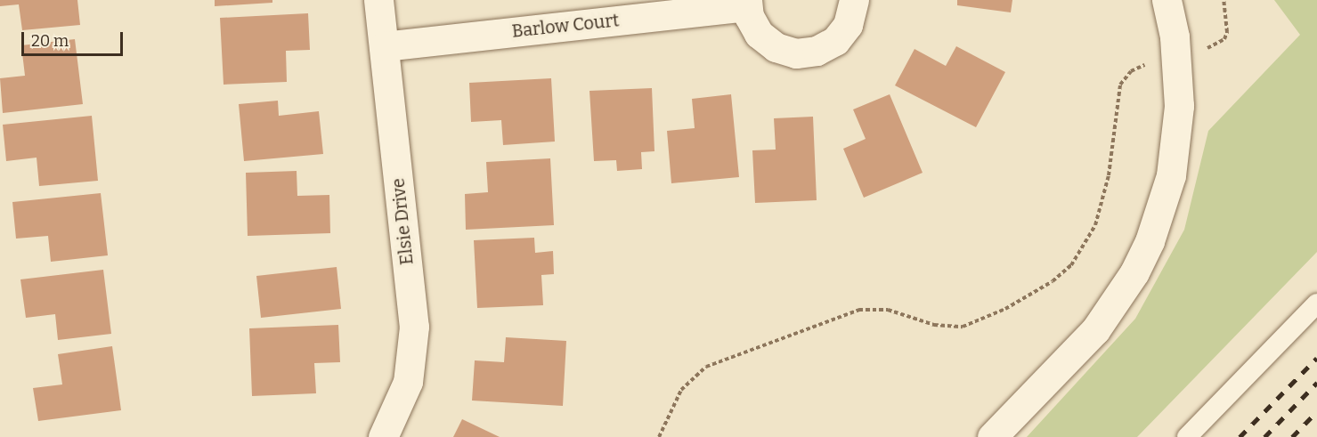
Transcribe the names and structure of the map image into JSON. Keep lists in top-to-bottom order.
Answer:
{
  "streets": {
    "street": ["Barlow Court", "Elsie Drive"]
  },
  "crossings": [
    ["Barlow Court", "Elsie Drive"]
  ],
  "scale_bar": "20 m"
}
